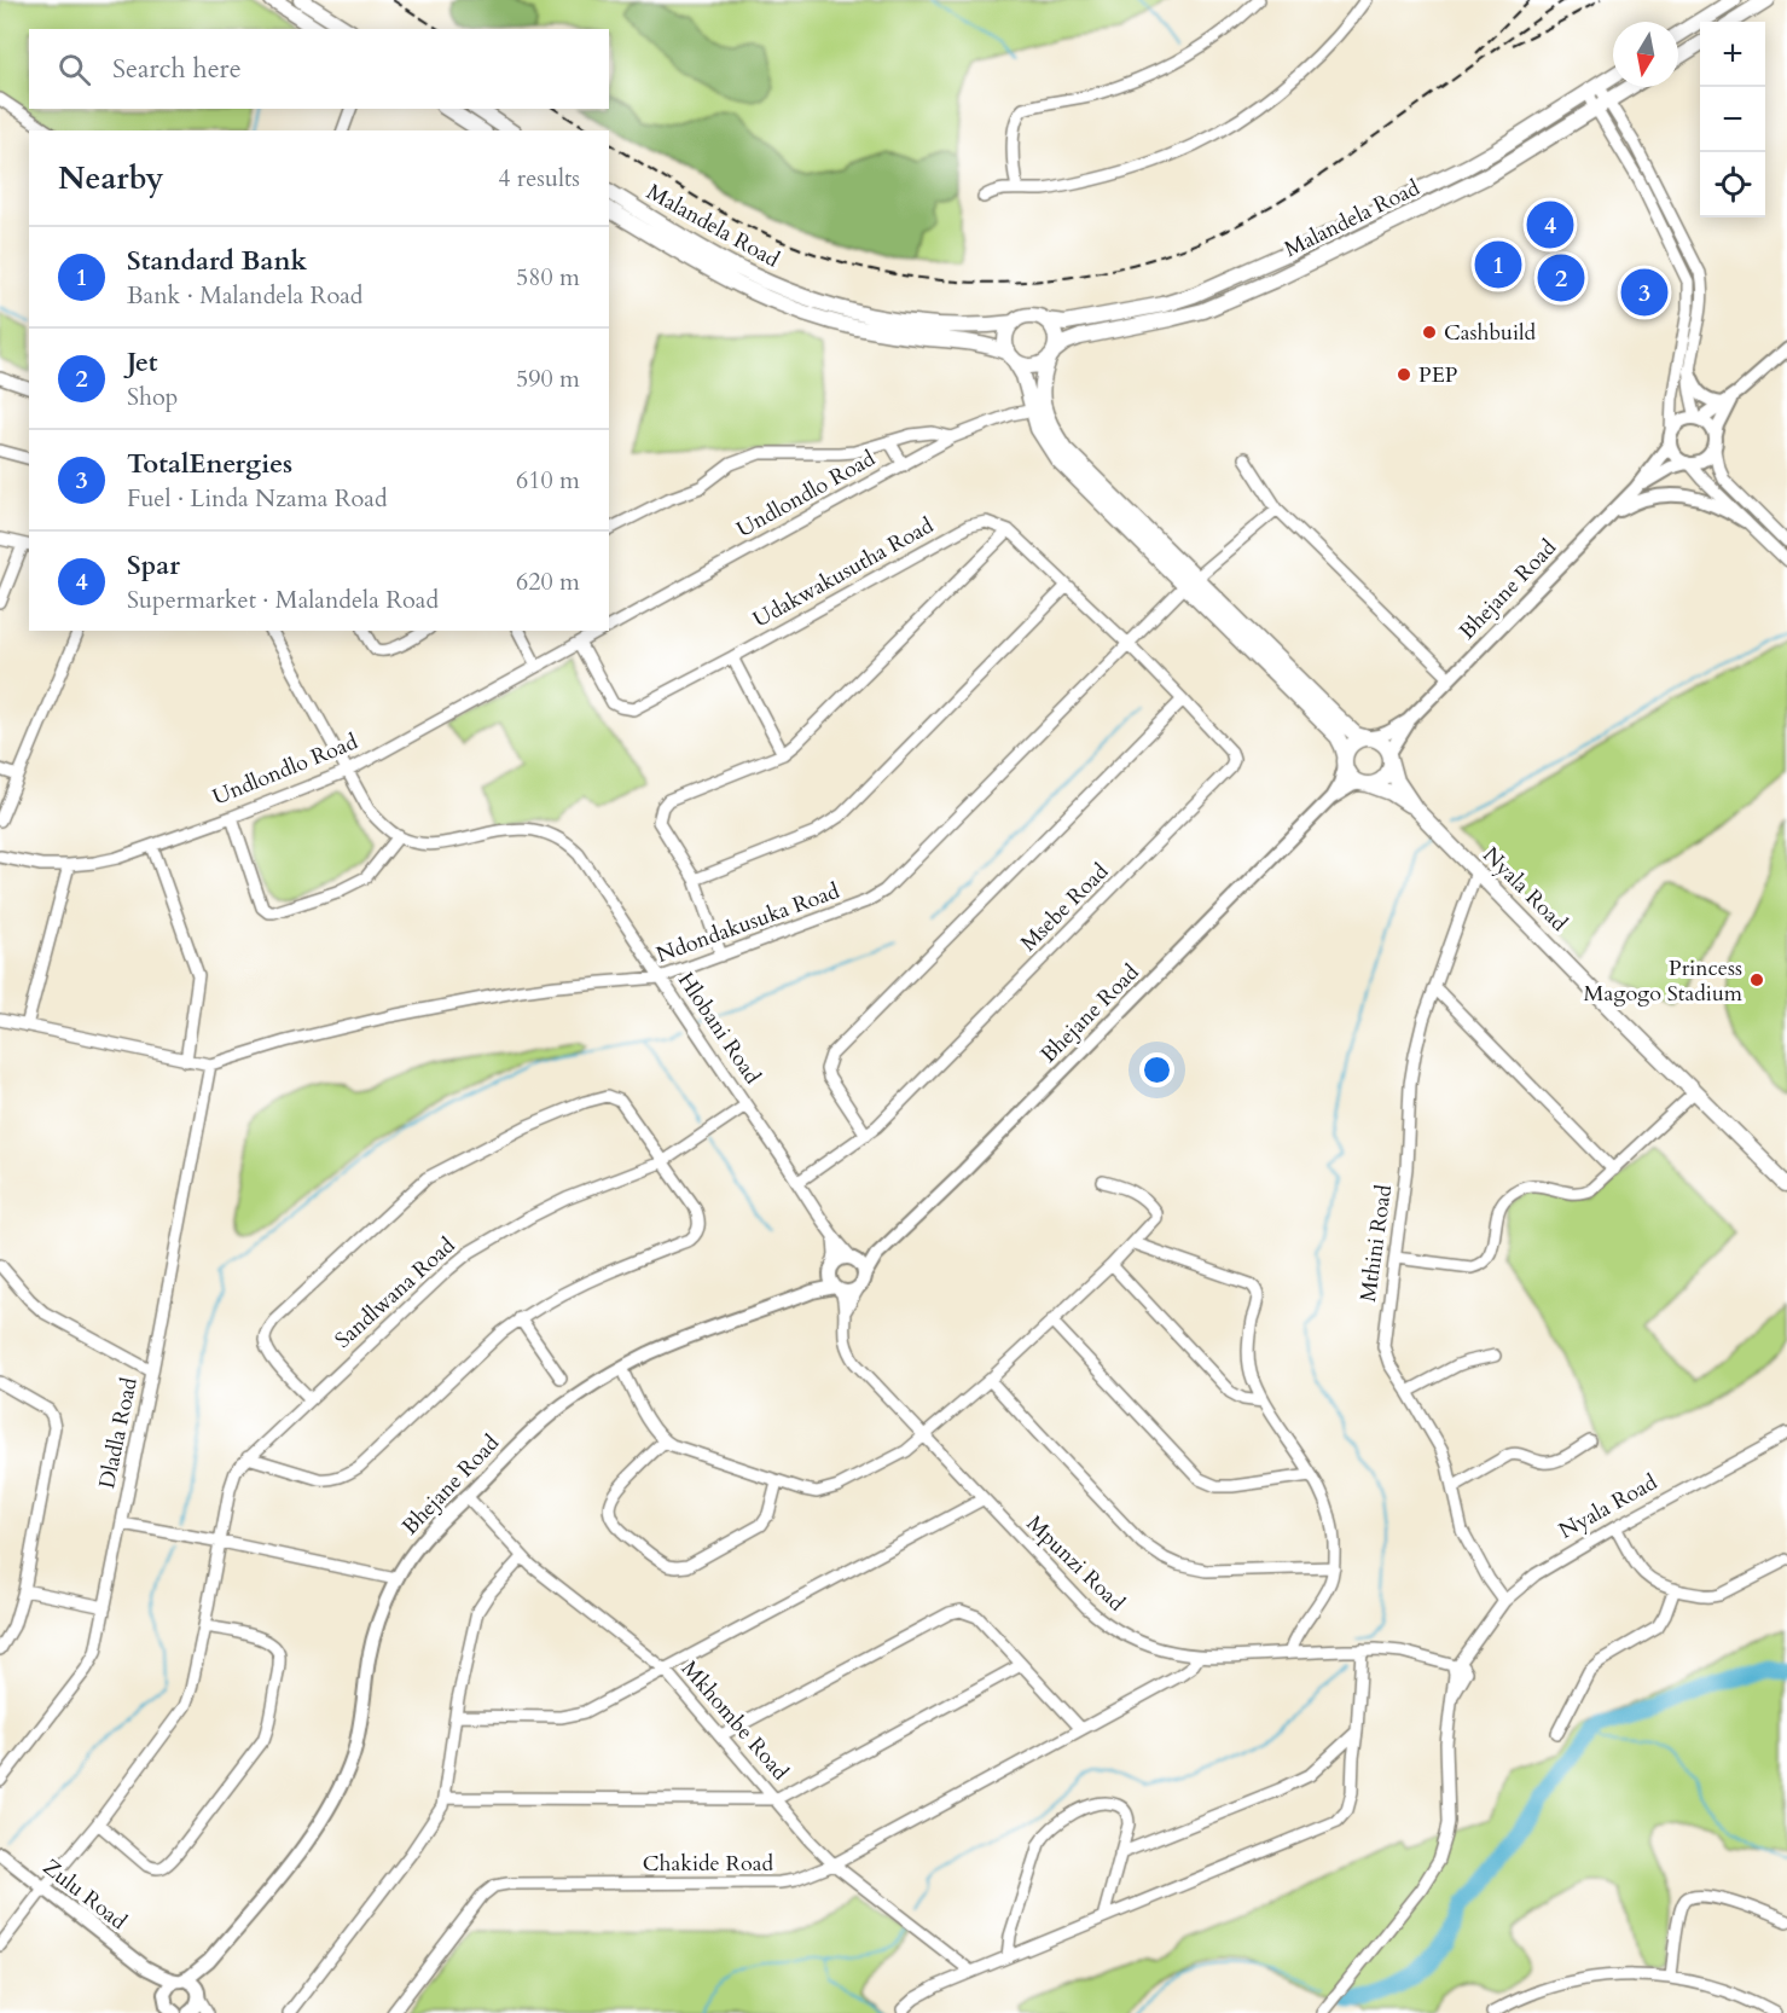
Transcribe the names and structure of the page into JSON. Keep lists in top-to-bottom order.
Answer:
{
  "streets": {
    "main road": ["Malandela Road", "Nyala Road"],
    "street": [
      "Undlondlo Road",
      "Udakwakusutha Road",
      "Bhejane Road",
      "Msebe Road",
      "Ndondakusuka Road",
      "Hlobani Road",
      "Mthini Road",
      "Sandlwana Road",
      "Dladla Road",
      "Mpunzi Road",
      "Mkhombe Road",
      "Chakide Road",
      "Zulu Road"
    ]
  },
  "crossings": [
    ["Undlondlo Road", "Udakwakusutha Road"],
    ["Undlondlo Road", "Hlobani Road"],
    ["Bhejane Road", "Nyala Road"],
    ["Bhejane Road", "Hlobani Road"],
    ["Bhejane Road", "Mpunzi Road"],
    ["Bhejane Road", "Mkhombe Road"],
    ["Bhejane Road", "Zulu Road"],
    ["Nyala Road", "Mthini Road"],
    ["Nyala Road", "Mpunzi Road"],
    ["Msebe Road", "Ndondakusuka Road"],
    ["Msebe Road", "Hlobani Road"],
    ["Ndondakusuka Road", "Hlobani Road"],
    ["Ndondakusuka Road", "Dladla Road"],
    ["Hlobani Road", "Sandlwana Road"],
    ["Hlobani Road", "Mpunzi Road"],
    ["Sandlwana Road", "Zulu Road"],
    ["Mpunzi Road", "Chakide Road"],
    ["Mkhombe Road", "Chakide Road"]
  ],
  "places": ["Cashbuild", "PEP", "Princess Magogo Stadium"],
  "north": "bottom",
  "page": {
    "map_buttons": ["+", "−"],
    "search": "Search here",
    "heading": ["Nearby", "4 results"],
    "pins": [
      "4",
      "1",
      "2",
      "3"
    ],
    "list": [
      {
        "mark": "1",
        "name": "Standard Bank",
        "note": "Bank · Malandela Road",
        "value": "580 m"
      },
      {
        "mark": "2",
        "name": "Jet",
        "note": "Shop",
        "value": "590 m"
      },
      {
        "mark": "3",
        "name": "TotalEnergies",
        "note": "Fuel · Linda Nzama Road",
        "value": "610 m"
      },
      {
        "mark": "4",
        "name": "Spar",
        "note": "Supermarket · Malandela Road",
        "value": "620 m"
      }
    ]
  }
}
